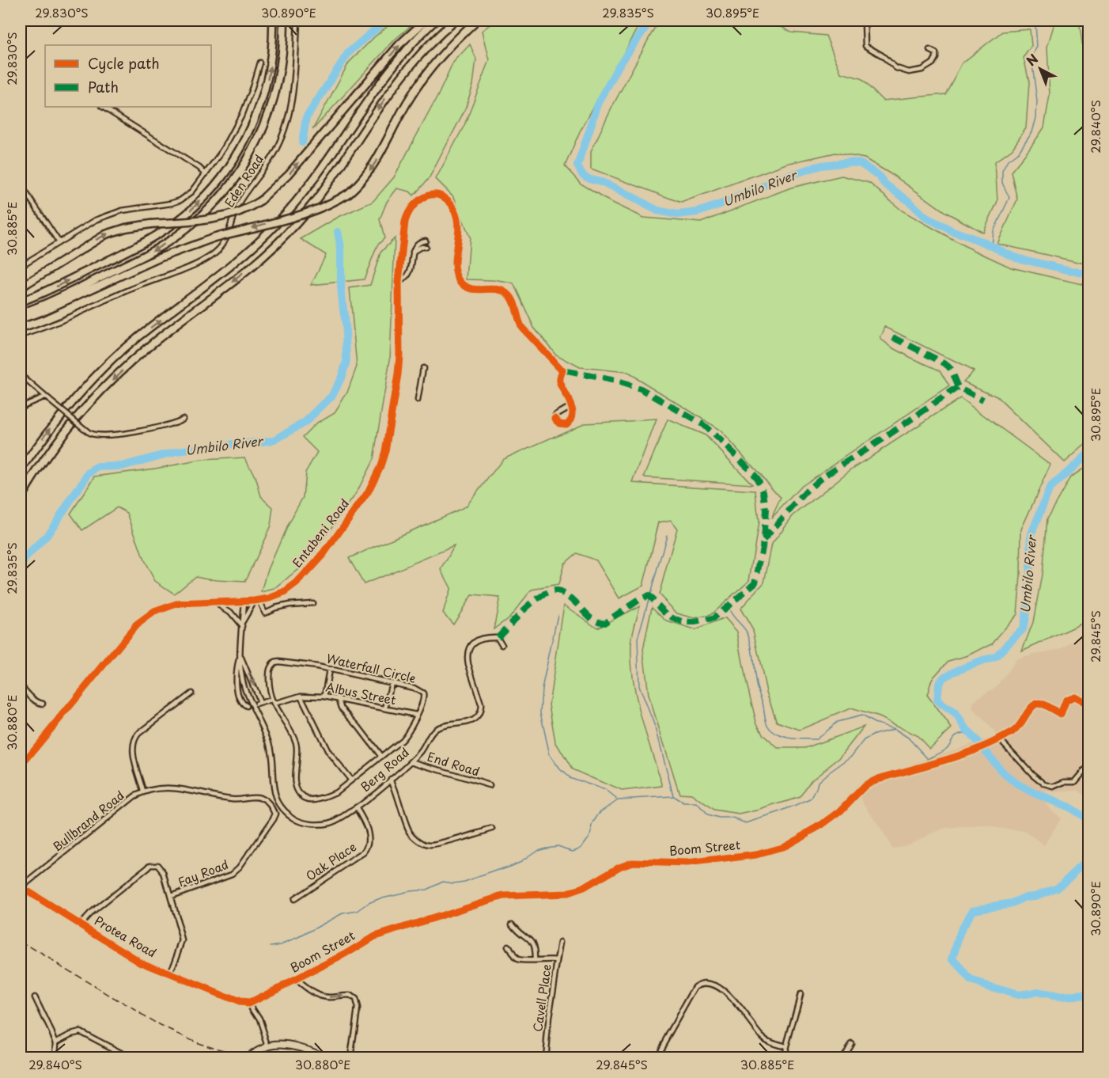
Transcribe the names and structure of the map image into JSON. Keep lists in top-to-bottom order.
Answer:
{
  "streets": {
    "street": [
      "Eden Road",
      "Entabeni Road",
      "Waterfall Circle",
      "Albus Street",
      "End Road",
      "Berg Road",
      "Bullbrand Road",
      "Boom Street",
      "Oak Place",
      "Fay Road",
      "Protea Road",
      "Cavell Place"
    ]
  },
  "crossings": [
    ["Waterfall Circle", "Albus Street"],
    ["End Road", "Berg Road"],
    ["Berg Road", "Oak Place"],
    ["Bullbrand Road", "Fay Road"],
    ["Bullbrand Road", "Protea Road"],
    ["Boom Street", "Protea Road"]
  ],
  "water": ["Umbilo River"],
  "legend": ["Cycle path", "Path"],
  "north": "top left",
  "coordinates": [
    "29.830°S",
    "30.890°E",
    "29.835°S",
    "30.895°E",
    "29.840°S",
    "30.885°E",
    "29.845°S",
    "30.880°E"
  ]
}
